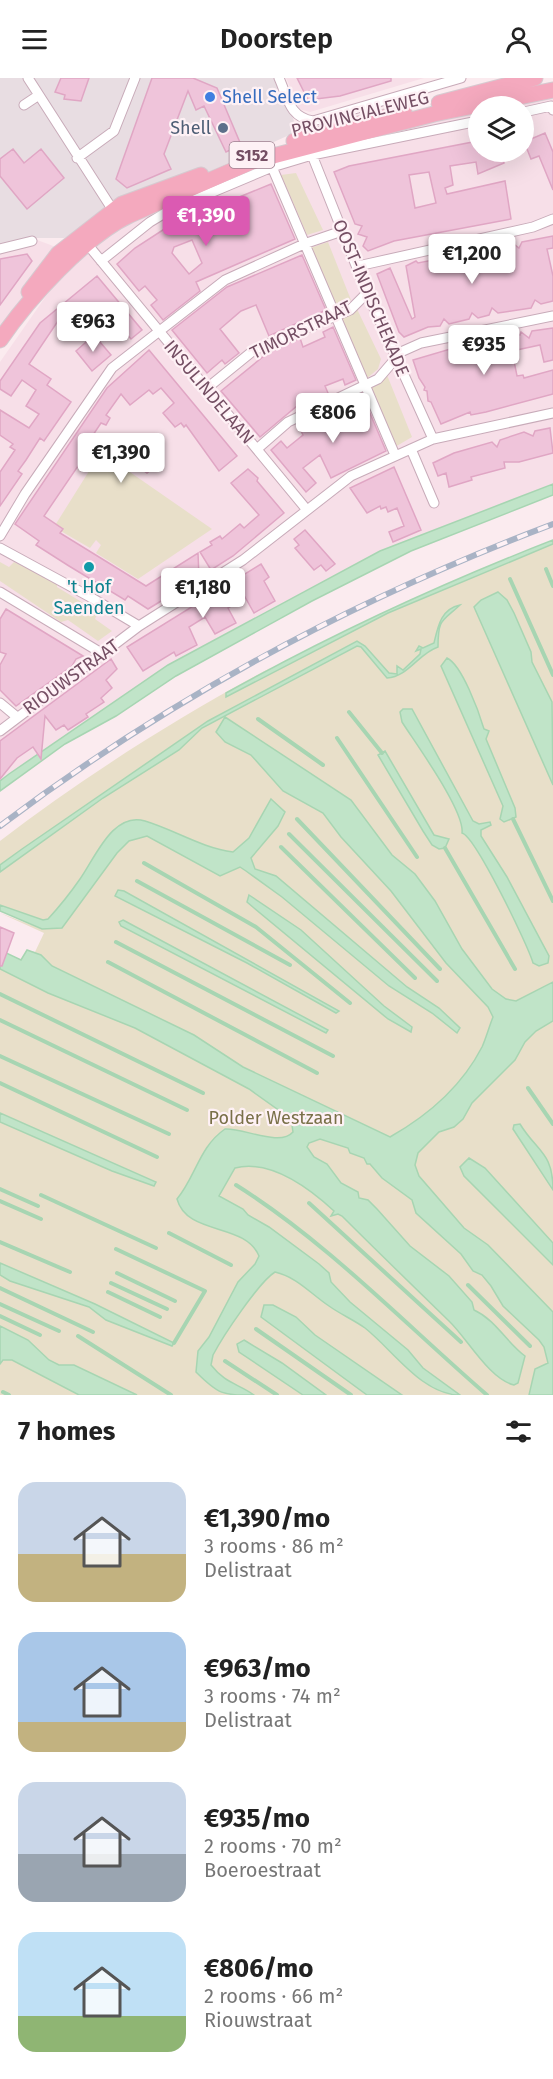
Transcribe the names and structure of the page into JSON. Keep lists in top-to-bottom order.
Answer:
{
  "streets": {
    "main road": ["PROVINCIALEWEG", "S152"],
    "street": [
      "OOST-INDISCHEKADE",
      "TIMORSTRAAT",
      "INSULINDELAAN",
      "RIOUWSTRAAT"
    ]
  },
  "crossings": [
    ["PROVINCIALEWEG", "S152"],
    ["PROVINCIALEWEG", "INSULINDELAAN"],
    ["S152", "INSULINDELAAN"],
    ["OOST-INDISCHEKADE", "TIMORSTRAAT"],
    ["OOST-INDISCHEKADE", "RIOUWSTRAAT"],
    ["TIMORSTRAAT", "INSULINDELAAN"],
    ["INSULINDELAAN", "RIOUWSTRAAT"]
  ],
  "parks": ["Polder Westzaan"],
  "places": ["Shell Select", "Shell", "'t Hof Saenden"],
  "page": {
    "header": "Doorstep",
    "price": [
      "€1,390",
      "€1,200",
      "€963",
      "€935",
      "€806",
      "€1,390",
      "€1,180"
    ],
    "heading": "7 homes",
    "list": [
      {
        "name": "€1,390/mo",
        "note": "3 rooms · 86 m² · Delistraat"
      },
      {
        "name": "€963/mo",
        "note": "3 rooms · 74 m² · Delistraat"
      },
      {
        "name": "€935/mo",
        "note": "2 rooms · 70 m² · Boeroestraat"
      },
      {
        "name": "€806/mo",
        "note": "2 rooms · 66 m² · Riouwstraat"
      }
    ]
  }
}
